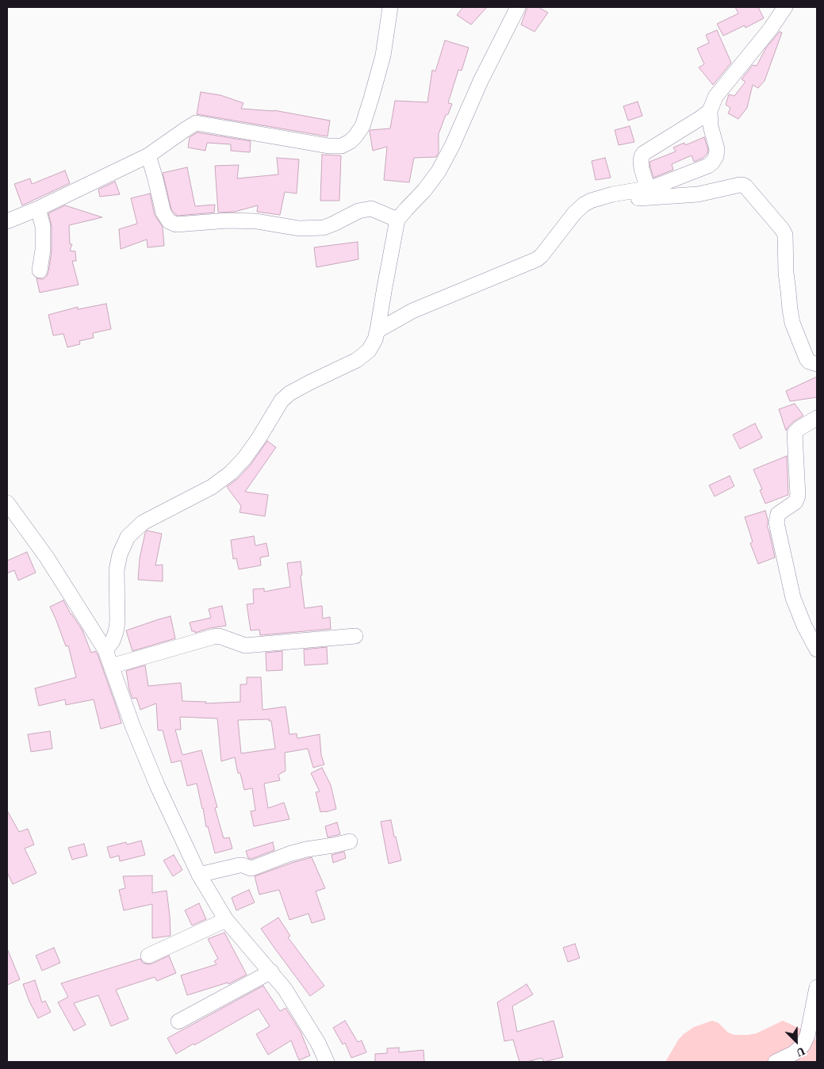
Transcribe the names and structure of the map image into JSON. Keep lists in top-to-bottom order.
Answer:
{
  "north": "bottom right"
}
